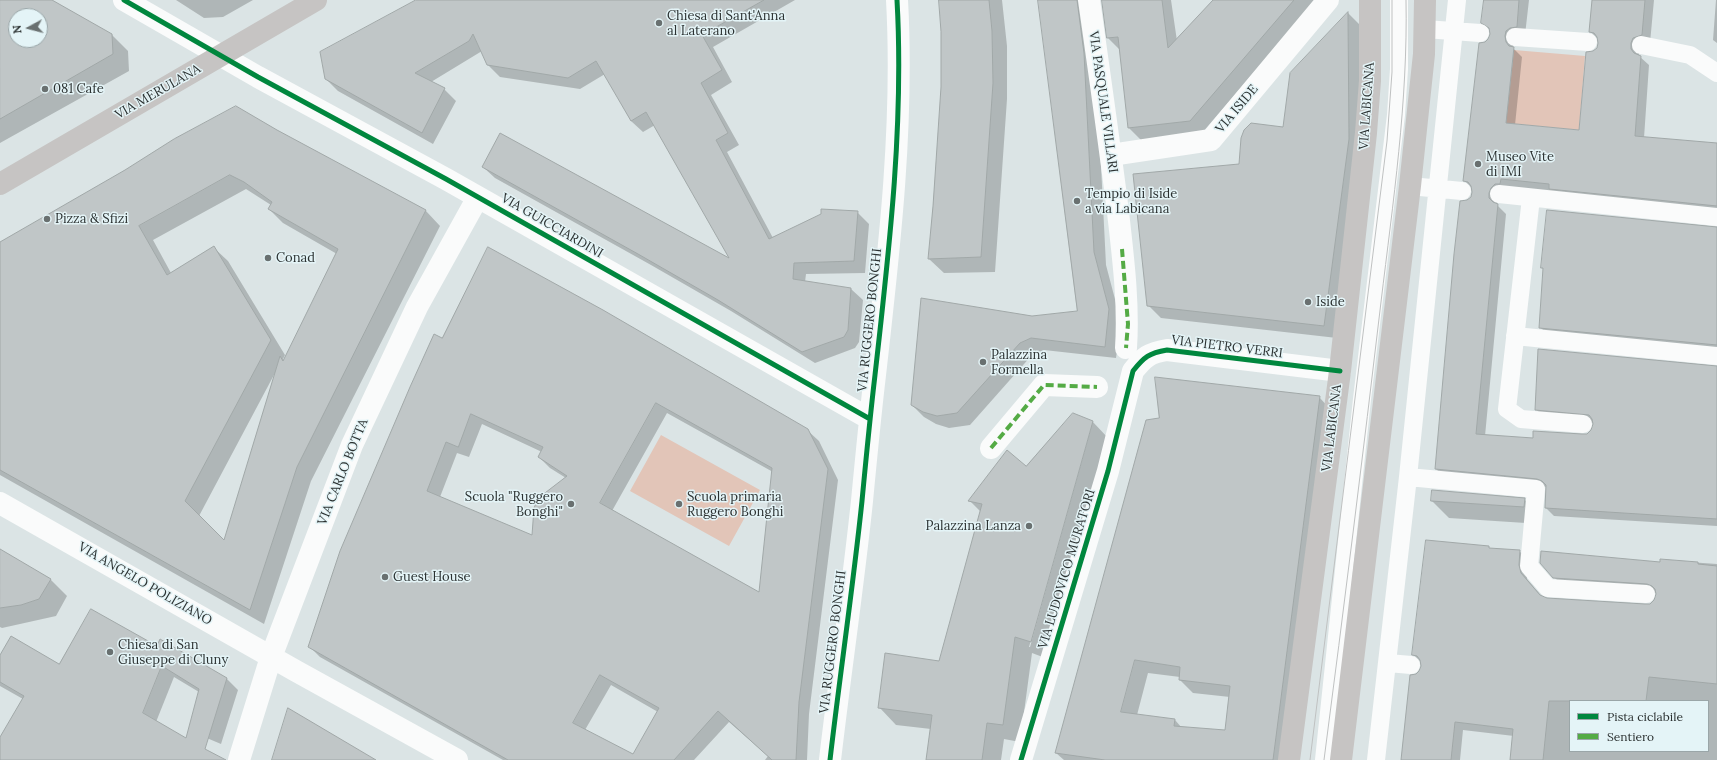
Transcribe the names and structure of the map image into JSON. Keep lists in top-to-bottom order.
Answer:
{
  "streets": {
    "main road": ["VIA MERULANA", "VIA LABICANA"],
    "street": [
      "VIA PASQUALE VILLARI",
      "VIA ISIDE",
      "VIA GUICCIARDINI",
      "VIA RUGGERO BONGHI",
      "VIA PIETRO VERRI",
      "VIA CARLO BOTTA",
      "VIA LUDOVICO MURATORI",
      "VIA ANGELO POLIZIANO"
    ]
  },
  "crossings": [
    ["VIA MERULANA", "VIA GUICCIARDINI"],
    ["VIA PASQUALE VILLARI", "VIA ISIDE"],
    ["VIA LABICANA", "VIA PIETRO VERRI"],
    ["VIA GUICCIARDINI", "VIA RUGGERO BONGHI"],
    ["VIA GUICCIARDINI", "VIA CARLO BOTTA"],
    ["VIA PIETRO VERRI", "VIA LUDOVICO MURATORI"],
    ["VIA CARLO BOTTA", "VIA ANGELO POLIZIANO"]
  ],
  "places": [
    "Chiesa di Sant'Anna al Laterano",
    "081 Cafe",
    "Museo Vite di IMI",
    "Tempio di Iside a via Labicana",
    "Pizza & Sfizi",
    "Conad",
    "Iside",
    "Palazzina Formella",
    "Scuola \"Ruggero Bonghi\"",
    "Scuola primaria Ruggero Bonghi",
    "Palazzina Lanza",
    "Guest House",
    "Chiesa di San Giuseppe di Cluny"
  ],
  "legend": ["Pista ciclabile", "Sentiero"],
  "north": "left"
}
